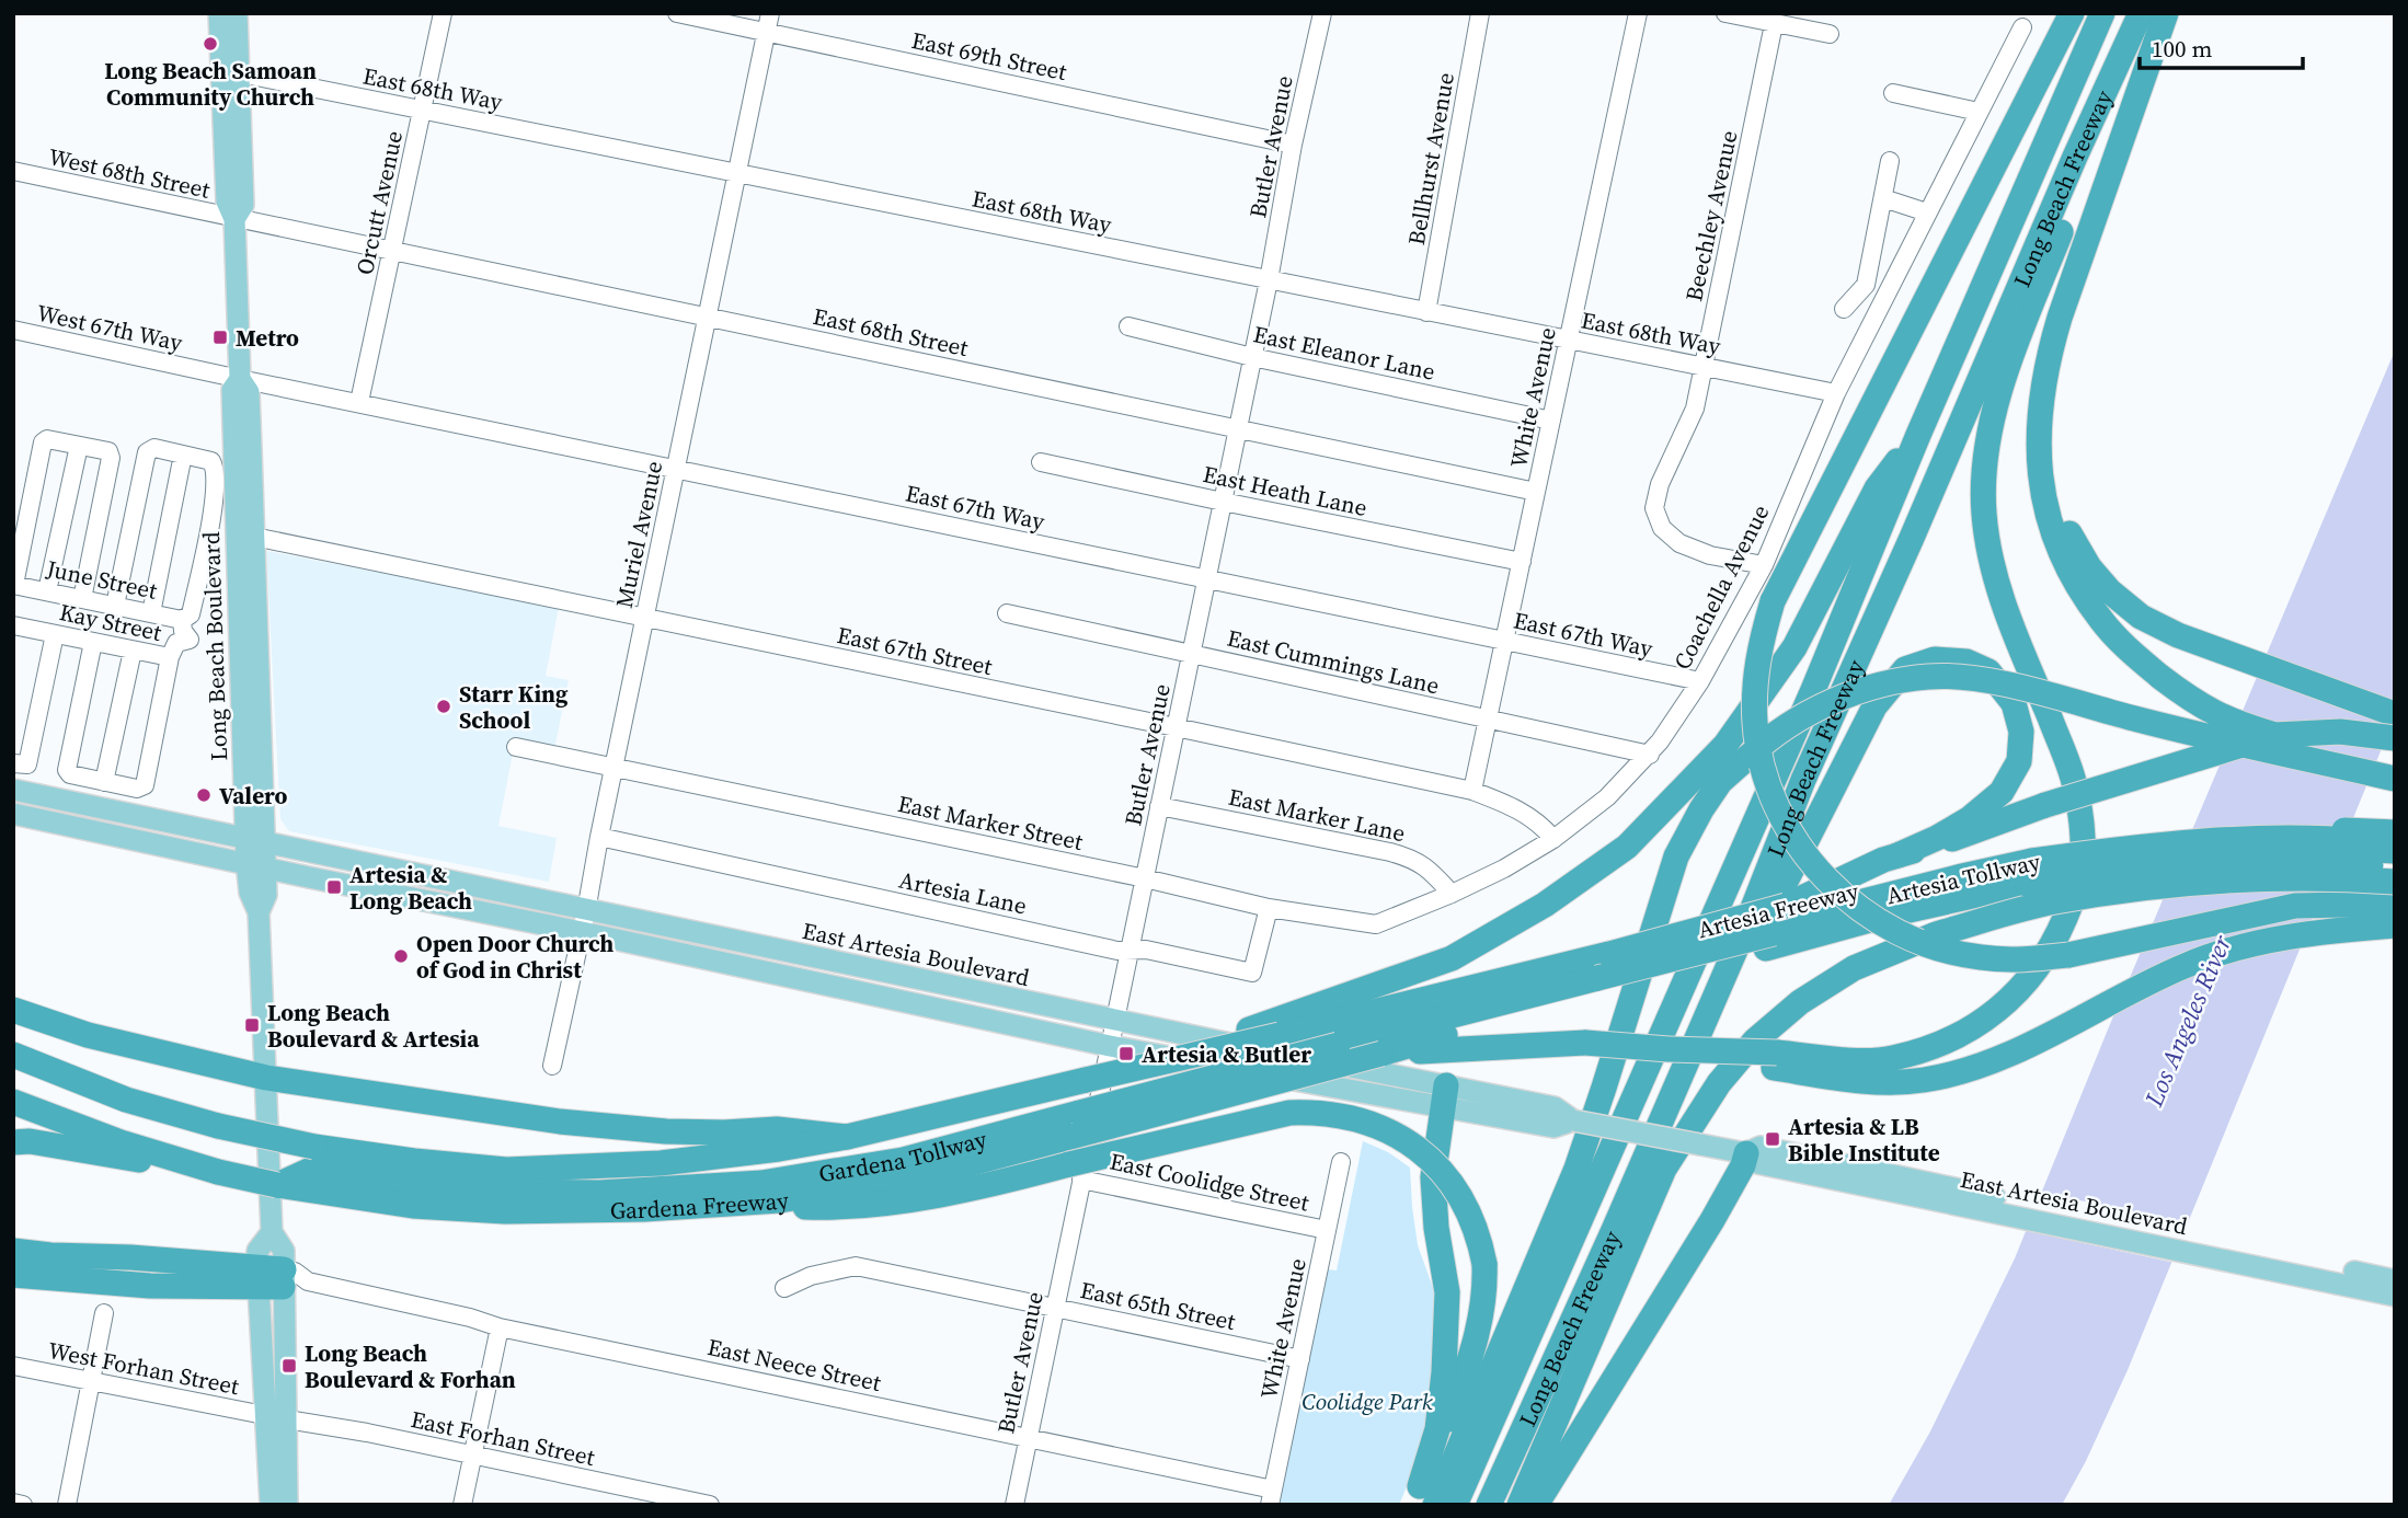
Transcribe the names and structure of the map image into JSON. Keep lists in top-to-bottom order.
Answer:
{
  "streets": {
    "highway": [
      "Long Beach Freeway",
      "Artesia Tollway",
      "Artesia Freeway",
      "Gardena Tollway",
      "Gardena Freeway"
    ],
    "main road": ["Long Beach Boulevard", "East Artesia Boulevard"],
    "street": [
      "East 69th Street",
      "East 68th Way",
      "Butler Avenue",
      "Bellhurst Avenue",
      "West 68th Street",
      "Orcutt Avenue",
      "Beechley Avenue",
      "West 67th Way",
      "East 68th Street",
      "East Eleanor Lane",
      "White Avenue",
      "East Heath Lane",
      "East 67th Way",
      "Muriel Avenue",
      "June Street",
      "Coachella Avenue",
      "Kay Street",
      "East 67th Street",
      "East Cummings Lane",
      "East Marker Lane",
      "East Marker Street",
      "Artesia Lane",
      "East Coolidge Street",
      "East 65th Street",
      "East Neece Street",
      "West Forhan Street",
      "East Forhan Street"
    ]
  },
  "crossings": [
    ["East 69th Street", "Butler Avenue"],
    ["East 69th Street", "Muriel Avenue"],
    ["East 68th Way", "Butler Avenue"],
    ["East 68th Way", "Bellhurst Avenue"],
    ["East 68th Way", "Orcutt Avenue"],
    ["East 68th Way", "Beechley Avenue"],
    ["East 68th Way", "White Avenue"],
    ["East 68th Way", "Muriel Avenue"],
    ["East 68th Way", "Coachella Avenue"],
    ["East 68th Way", "Long Beach Boulevard"],
    ["Butler Avenue", "East 68th Street"],
    ["Butler Avenue", "East Eleanor Lane"],
    ["Butler Avenue", "East Heath Lane"],
    ["Butler Avenue", "East 67th Way"],
    ["Butler Avenue", "East 67th Street"],
    ["Butler Avenue", "East Cummings Lane"],
    ["Butler Avenue", "East Marker Lane"],
    ["Butler Avenue", "East Marker Street"],
    ["Butler Avenue", "Artesia Lane"],
    ["Butler Avenue", "East Artesia Boulevard"],
    ["Butler Avenue", "East Coolidge Street"],
    ["Butler Avenue", "East 65th Street"],
    ["Butler Avenue", "East Neece Street"],
    ["West 68th Street", "East 68th Street"],
    ["West 68th Street", "Long Beach Boulevard"],
    ["Orcutt Avenue", "East 68th Street"],
    ["Orcutt Avenue", "East 67th Way"],
    ["Beechley Avenue", "Coachella Avenue"],
    ["West 67th Way", "East 67th Way"],
    ["West 67th Way", "Long Beach Boulevard"],
    ["East 68th Street", "White Avenue"],
    ["East 68th Street", "Muriel Avenue"],
    ["East 68th Street", "Long Beach Boulevard"],
    ["East Eleanor Lane", "White Avenue"],
    ["White Avenue", "East Heath Lane"],
    ["White Avenue", "East 67th Way"],
    ["White Avenue", "East 67th Street"],
    ["White Avenue", "East Cummings Lane"],
    ["White Avenue", "East Coolidge Street"],
    ["White Avenue", "East 65th Street"],
    ["White Avenue", "East Neece Street"],
    ["East 67th Way", "Muriel Avenue"],
    ["East 67th Way", "Coachella Avenue"],
    ["East 67th Way", "Long Beach Boulevard"],
    ["Muriel Avenue", "East 67th Street"],
    ["Muriel Avenue", "East Marker Street"],
    ["Muriel Avenue", "Artesia Lane"],
    ["Muriel Avenue", "East Artesia Boulevard"],
    ["June Street", "Kay Street"],
    ["Coachella Avenue", "East 67th Street"],
    ["Coachella Avenue", "East Cummings Lane"],
    ["Coachella Avenue", "East Marker Lane"],
    ["Coachella Avenue", "East Marker Street"],
    ["Long Beach Boulevard", "East 67th Street"],
    ["Long Beach Boulevard", "East Artesia Boulevard"],
    ["Long Beach Boulevard", "East Neece Street"],
    ["Long Beach Boulevard", "West Forhan Street"],
    ["Long Beach Boulevard", "East Forhan Street"],
    ["East Marker Lane", "East Marker Street"],
    ["East Marker Street", "Artesia Lane"],
    ["Artesia Tollway", "Artesia Freeway"],
    ["Artesia Freeway", "Gardena Tollway"],
    ["Artesia Freeway", "Gardena Freeway"],
    ["Gardena Tollway", "Gardena Freeway"]
  ],
  "water": ["Los Angeles River"],
  "parks": ["Coolidge Park"],
  "places": {
    "other": [
      "Long Beach Samoan Community Church",
      "Starr King School",
      "Valero",
      "Open Door Church of God in Christ"
    ],
    "transit": [
      "Metro",
      "Artesia & Long Beach",
      "Long Beach Boulevard & Artesia",
      "Artesia & Butler",
      "Artesia & LB Bible Institute",
      "Long Beach Boulevard & Forhan"
    ]
  },
  "scale_bar": "100 m"
}
